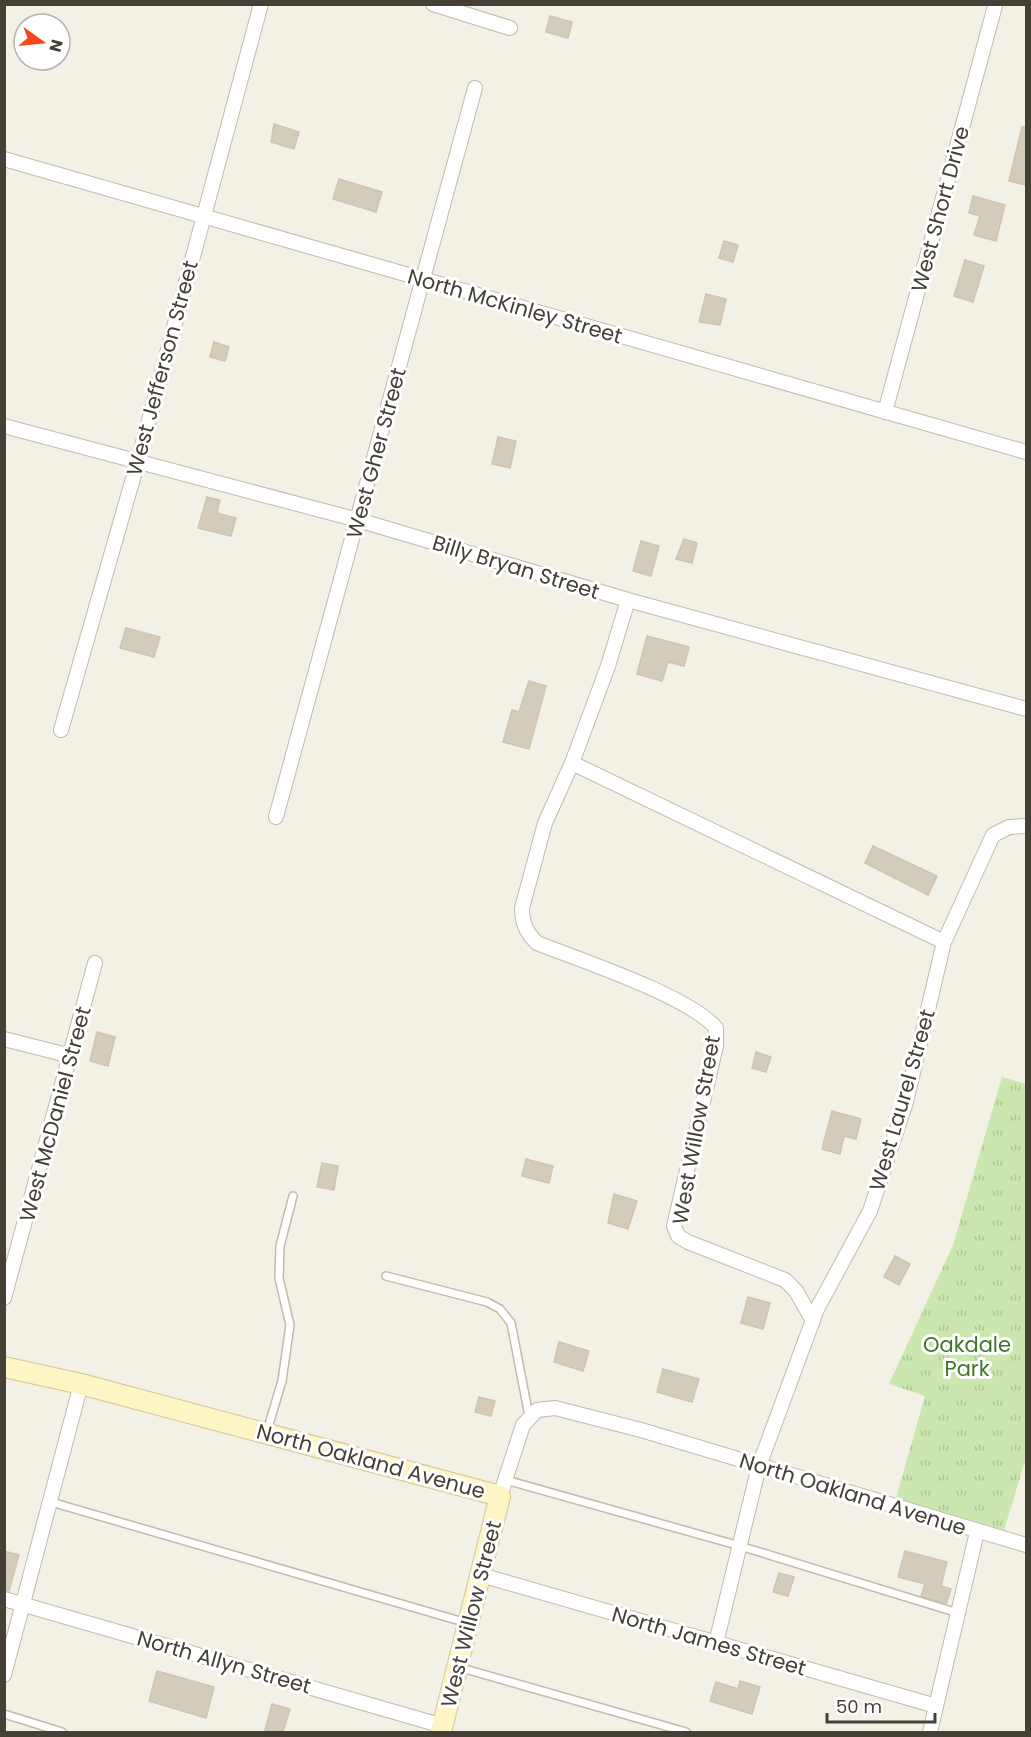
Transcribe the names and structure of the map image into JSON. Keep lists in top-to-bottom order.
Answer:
{
  "streets": {
    "street": [
      "West Short Drive",
      "North McKinley Street",
      "West Jefferson Street",
      "West Gher Street",
      "Billy Bryan Street",
      "West Laurel Street",
      "West McDaniel Street",
      "West Willow Street",
      "North Oakland Avenue",
      "North James Street",
      "North Allyn Street"
    ]
  },
  "crossings": [
    ["West Short Drive", "North McKinley Street"],
    ["North McKinley Street", "West Jefferson Street"],
    ["North McKinley Street", "West Gher Street"],
    ["West Jefferson Street", "Billy Bryan Street"],
    ["West Gher Street", "Billy Bryan Street"],
    ["Billy Bryan Street", "West Willow Street"],
    ["West Laurel Street", "West Willow Street"],
    ["West Laurel Street", "North Oakland Avenue"],
    ["West Laurel Street", "North James Street"],
    ["West Willow Street", "North Oakland Avenue"],
    ["West Willow Street", "North James Street"],
    ["West Willow Street", "North Allyn Street"]
  ],
  "parks": ["Oakdale Park"],
  "scale_bar": "50 m",
  "north": "right"
}
